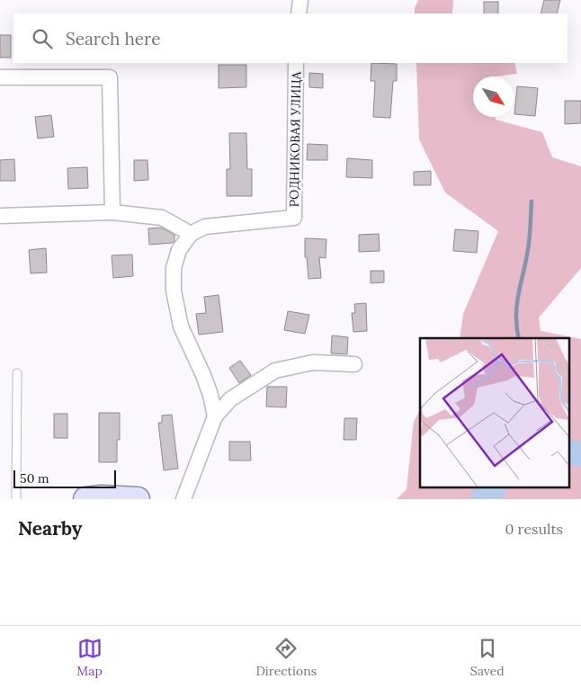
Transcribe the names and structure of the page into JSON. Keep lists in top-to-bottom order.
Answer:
{
  "streets": {
    "street": ["РОДНИКОВАЯ УЛИЦА"]
  },
  "scale_bar": "50 m",
  "north": "bottom right",
  "page": {
    "search": "Search here",
    "scale": "50 m",
    "heading": ["Nearby", "0 results"],
    "nav": ["Map", "Directions", "Saved"]
  }
}
